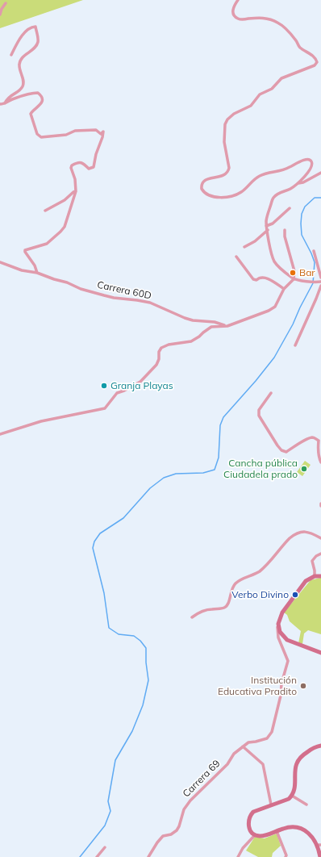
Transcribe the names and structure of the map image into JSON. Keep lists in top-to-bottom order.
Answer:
{
  "streets": {
    "street": ["Carrera 60D", "Carrera 69"]
  },
  "places": [
    "Bar",
    "Granja Playas",
    "Cancha pública Ciudadela prado",
    "Verbo Divino",
    "Institución Educativa Pradito"
  ]
}
